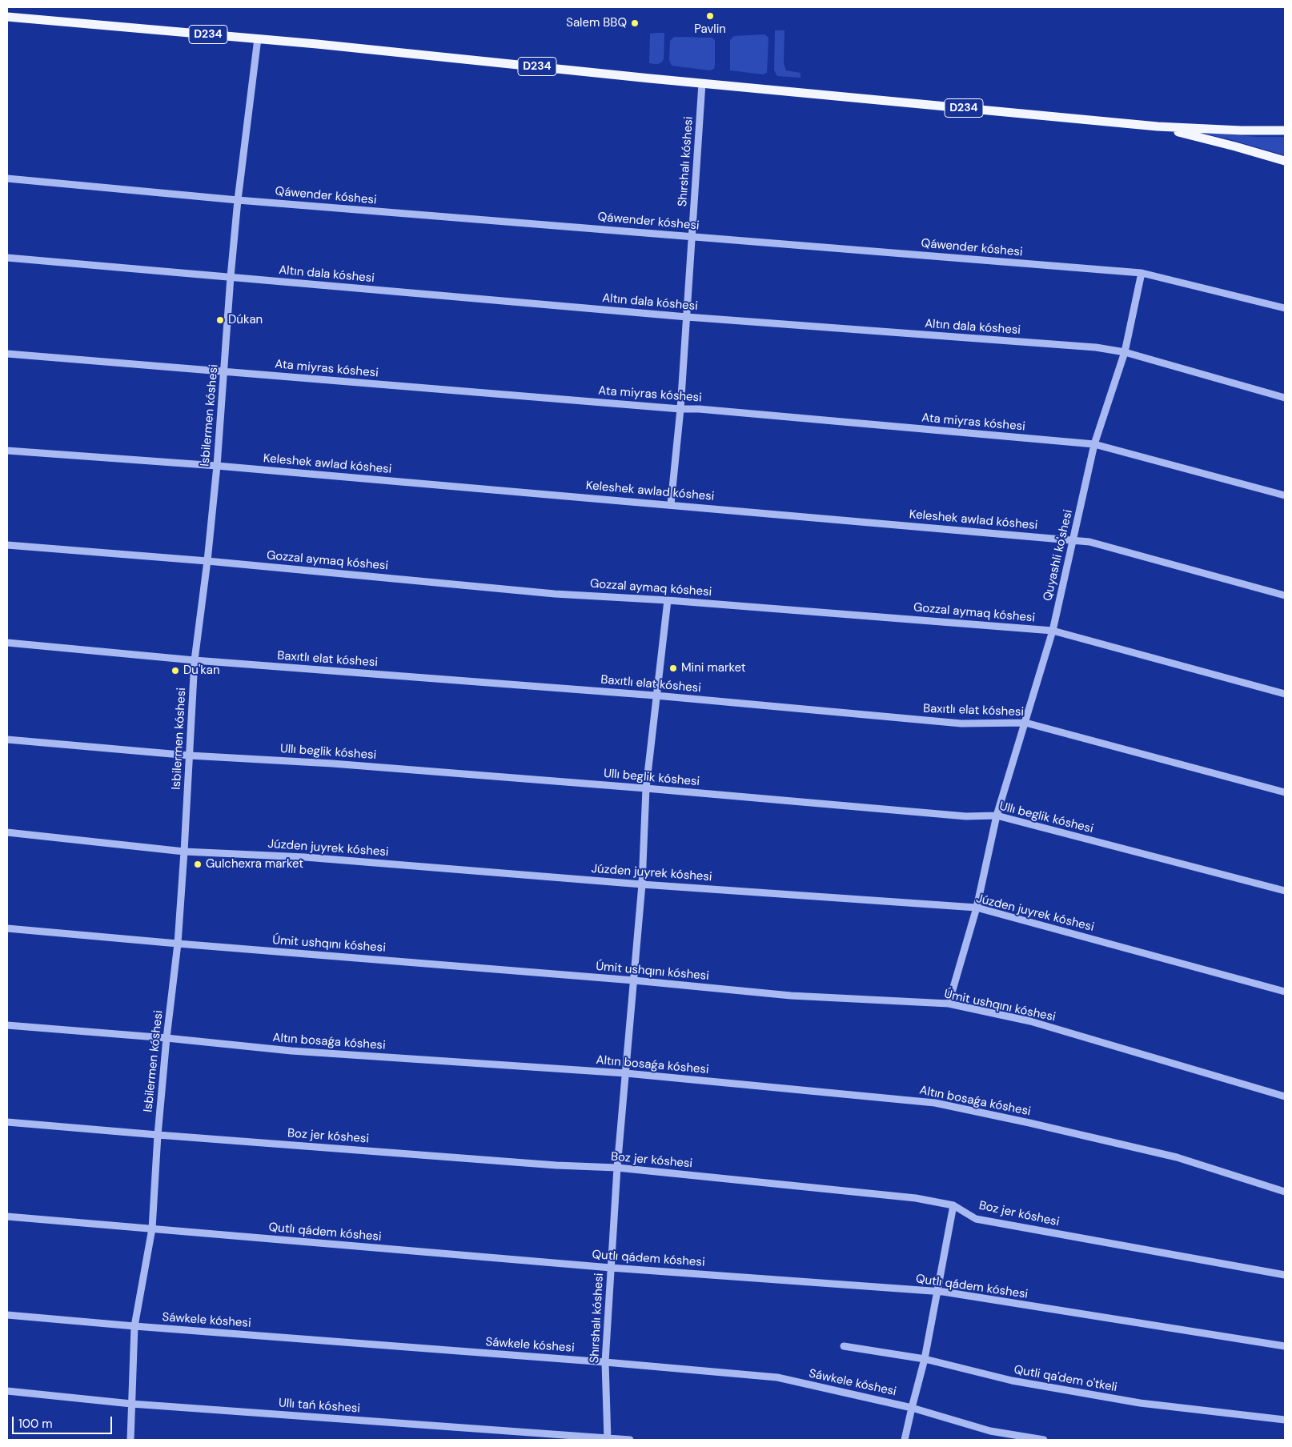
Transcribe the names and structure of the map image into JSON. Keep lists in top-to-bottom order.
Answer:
{
  "streets": {
    "main road": ["D234"],
    "street": [
      "Shırshalı kóshesi",
      "Qáwender kóshesi",
      "Altın dala kóshesi",
      "Ata miyras kóshesi",
      "Isbilermen kóshesi",
      "Keleshek awlad kóshesi",
      "Quyashli ko'shesi",
      "Gozzal aymaq kóshesi",
      "Baxıtlı elat kóshesi",
      "Ullı beglik kóshesi",
      "Júzden juyrek kóshesi",
      "Úmit ushqını kóshesi",
      "Altın bosaǵa kóshesi",
      "Boz jer kóshesi",
      "Qutlı qádem kóshesi",
      "Sáwkele kóshesi",
      "Qutli qa'dem o'tkeli",
      "Ullı tań kóshesi"
    ]
  },
  "crossings": [
    ["D234", "Shırshalı kóshesi"],
    ["D234", "Isbilermen kóshesi"],
    ["Shırshalı kóshesi", "Qáwender kóshesi"],
    ["Shırshalı kóshesi", "Altın dala kóshesi"],
    ["Shırshalı kóshesi", "Ata miyras kóshesi"],
    ["Shırshalı kóshesi", "Keleshek awlad kóshesi"],
    ["Shırshalı kóshesi", "Gozzal aymaq kóshesi"],
    ["Shırshalı kóshesi", "Baxıtlı elat kóshesi"],
    ["Shırshalı kóshesi", "Ullı beglik kóshesi"],
    ["Shırshalı kóshesi", "Júzden juyrek kóshesi"],
    ["Shırshalı kóshesi", "Úmit ushqını kóshesi"],
    ["Shırshalı kóshesi", "Altın bosaǵa kóshesi"],
    ["Shırshalı kóshesi", "Boz jer kóshesi"],
    ["Shırshalı kóshesi", "Qutlı qádem kóshesi"],
    ["Shırshalı kóshesi", "Sáwkele kóshesi"],
    ["Shırshalı kóshesi", "Ullı tań kóshesi"],
    ["Qáwender kóshesi", "Isbilermen kóshesi"],
    ["Qáwender kóshesi", "Quyashli ko'shesi"],
    ["Altın dala kóshesi", "Isbilermen kóshesi"],
    ["Altın dala kóshesi", "Quyashli ko'shesi"],
    ["Ata miyras kóshesi", "Isbilermen kóshesi"],
    ["Ata miyras kóshesi", "Quyashli ko'shesi"],
    ["Isbilermen kóshesi", "Keleshek awlad kóshesi"],
    ["Isbilermen kóshesi", "Gozzal aymaq kóshesi"],
    ["Isbilermen kóshesi", "Baxıtlı elat kóshesi"],
    ["Isbilermen kóshesi", "Ullı beglik kóshesi"],
    ["Isbilermen kóshesi", "Júzden juyrek kóshesi"],
    ["Isbilermen kóshesi", "Úmit ushqını kóshesi"],
    ["Isbilermen kóshesi", "Altın bosaǵa kóshesi"],
    ["Isbilermen kóshesi", "Boz jer kóshesi"],
    ["Isbilermen kóshesi", "Qutlı qádem kóshesi"],
    ["Isbilermen kóshesi", "Sáwkele kóshesi"],
    ["Isbilermen kóshesi", "Ullı tań kóshesi"],
    ["Keleshek awlad kóshesi", "Quyashli ko'shesi"],
    ["Quyashli ko'shesi", "Gozzal aymaq kóshesi"],
    ["Quyashli ko'shesi", "Baxıtlı elat kóshesi"],
    ["Quyashli ko'shesi", "Ullı beglik kóshesi"],
    ["Quyashli ko'shesi", "Júzden juyrek kóshesi"],
    ["Quyashli ko'shesi", "Úmit ushqını kóshesi"]
  ],
  "places": [
    "Pavlin",
    "Salem BBQ",
    "Dúkan",
    "Mini market",
    "Du'kan",
    "Gulchexra market"
  ],
  "scale_bar": "100 m"
}
